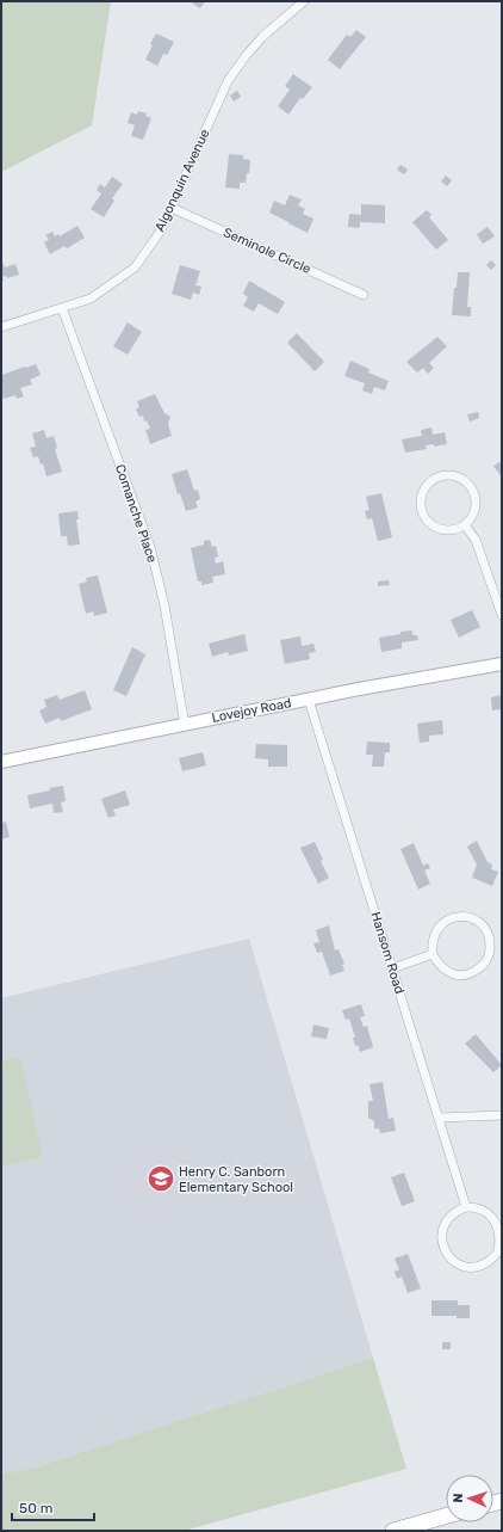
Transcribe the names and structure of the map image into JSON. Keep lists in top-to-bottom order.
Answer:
{
  "streets": {
    "main road": ["Lovejoy Road"],
    "street": [
      "Algonquin Avenue",
      "Seminole Circle",
      "Comanche Place",
      "Hansom Road"
    ]
  },
  "crossings": [
    ["Algonquin Avenue", "Seminole Circle"],
    ["Algonquin Avenue", "Comanche Place"],
    ["Comanche Place", "Lovejoy Road"],
    ["Lovejoy Road", "Hansom Road"]
  ],
  "places": {
    "school or university": ["Henry C. Sanborn Elementary School"]
  },
  "scale_bar": "50 m",
  "north": "left"
}
